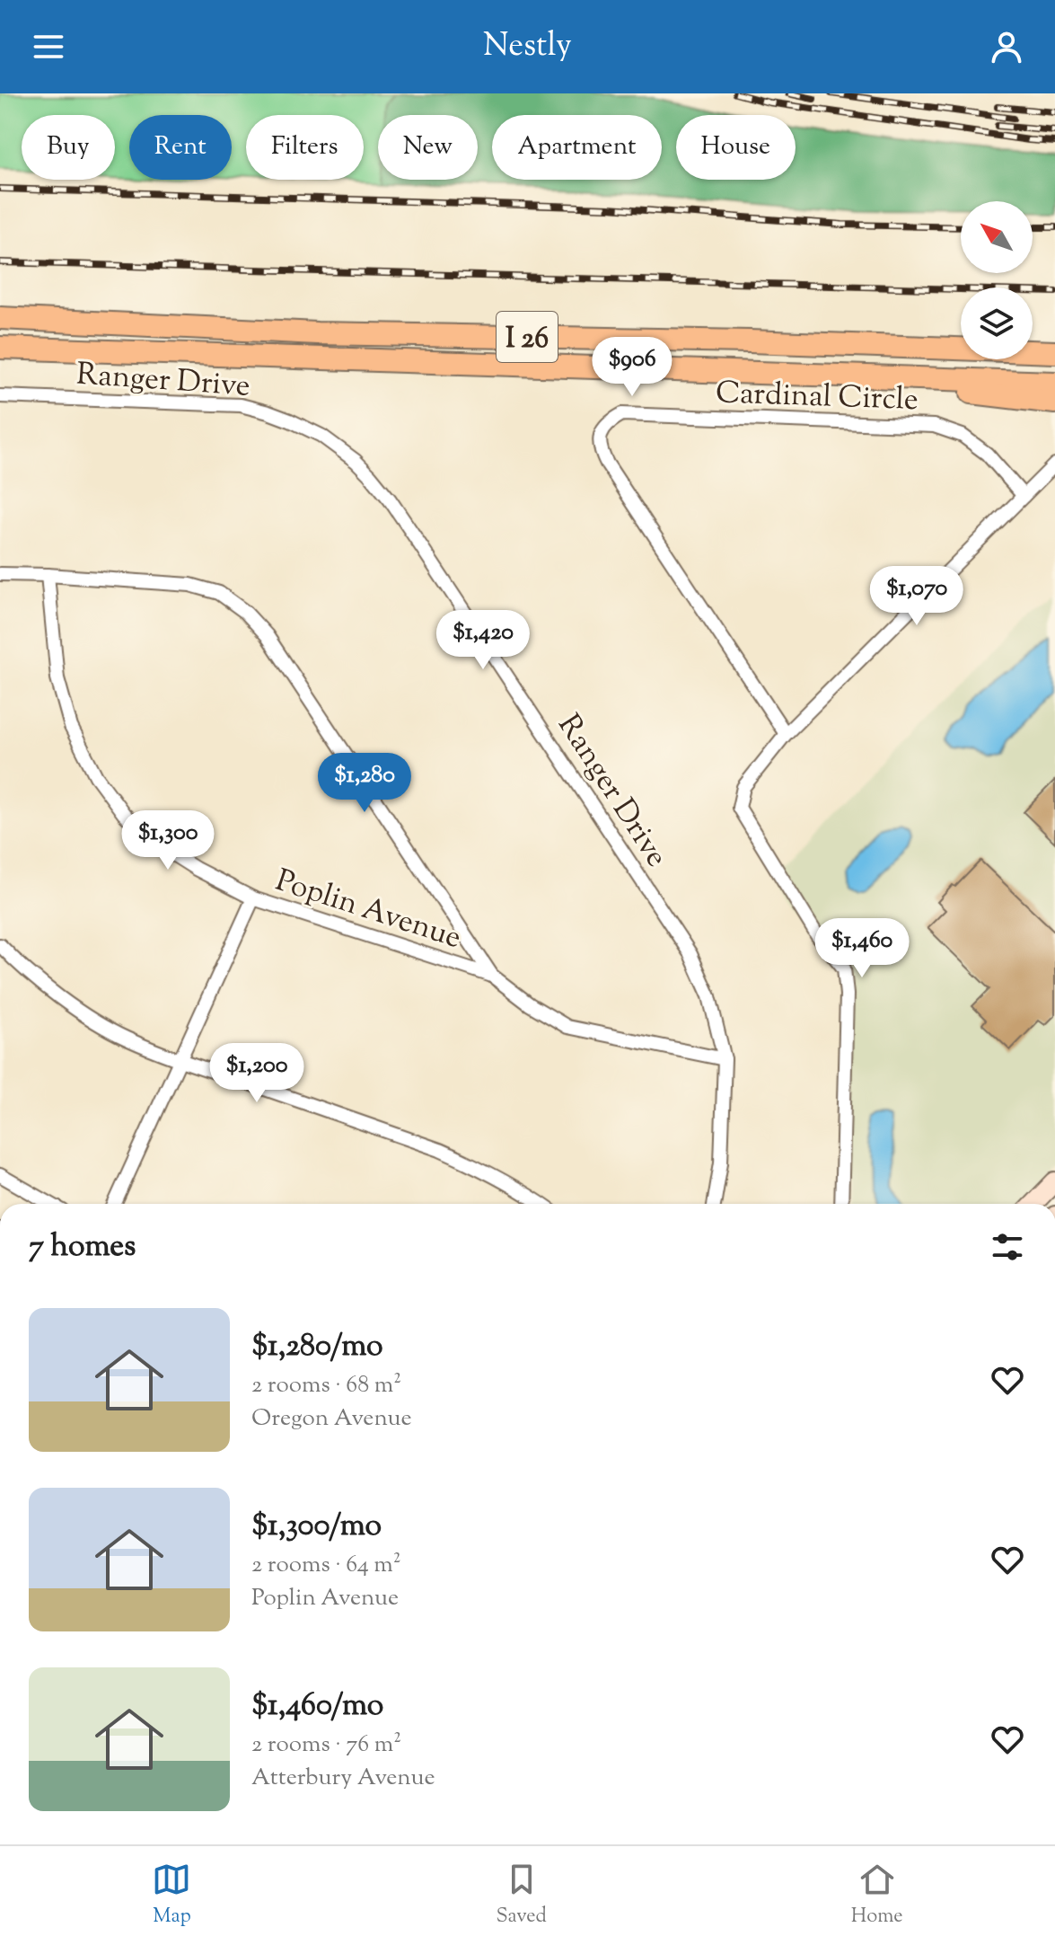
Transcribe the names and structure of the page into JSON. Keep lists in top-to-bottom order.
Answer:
{
  "streets": {
    "highway": ["I 26"],
    "street": ["Ranger Drive", "Cardinal Circle", "Poplin Avenue"]
  },
  "north": "top left",
  "page": {
    "header": "Nestly",
    "chip": [
      "Buy",
      "Rent",
      "Filters",
      "New",
      "Apartment",
      "House"
    ],
    "price": [
      "$906",
      "$1,070",
      "$1,420",
      "$1,280",
      "$1,300",
      "$1,460",
      "$1,200"
    ],
    "heading": "7 homes",
    "list": [
      {
        "name": "$1,280/mo",
        "note": "2 rooms · 68 m² · Oregon Avenue"
      },
      {
        "name": "$1,300/mo",
        "note": "2 rooms · 64 m² · Poplin Avenue"
      },
      {
        "name": "$1,460/mo",
        "note": "2 rooms · 76 m² · Atterbury Avenue"
      }
    ],
    "tabs": ["Map", "Saved", "Home"]
  }
}
